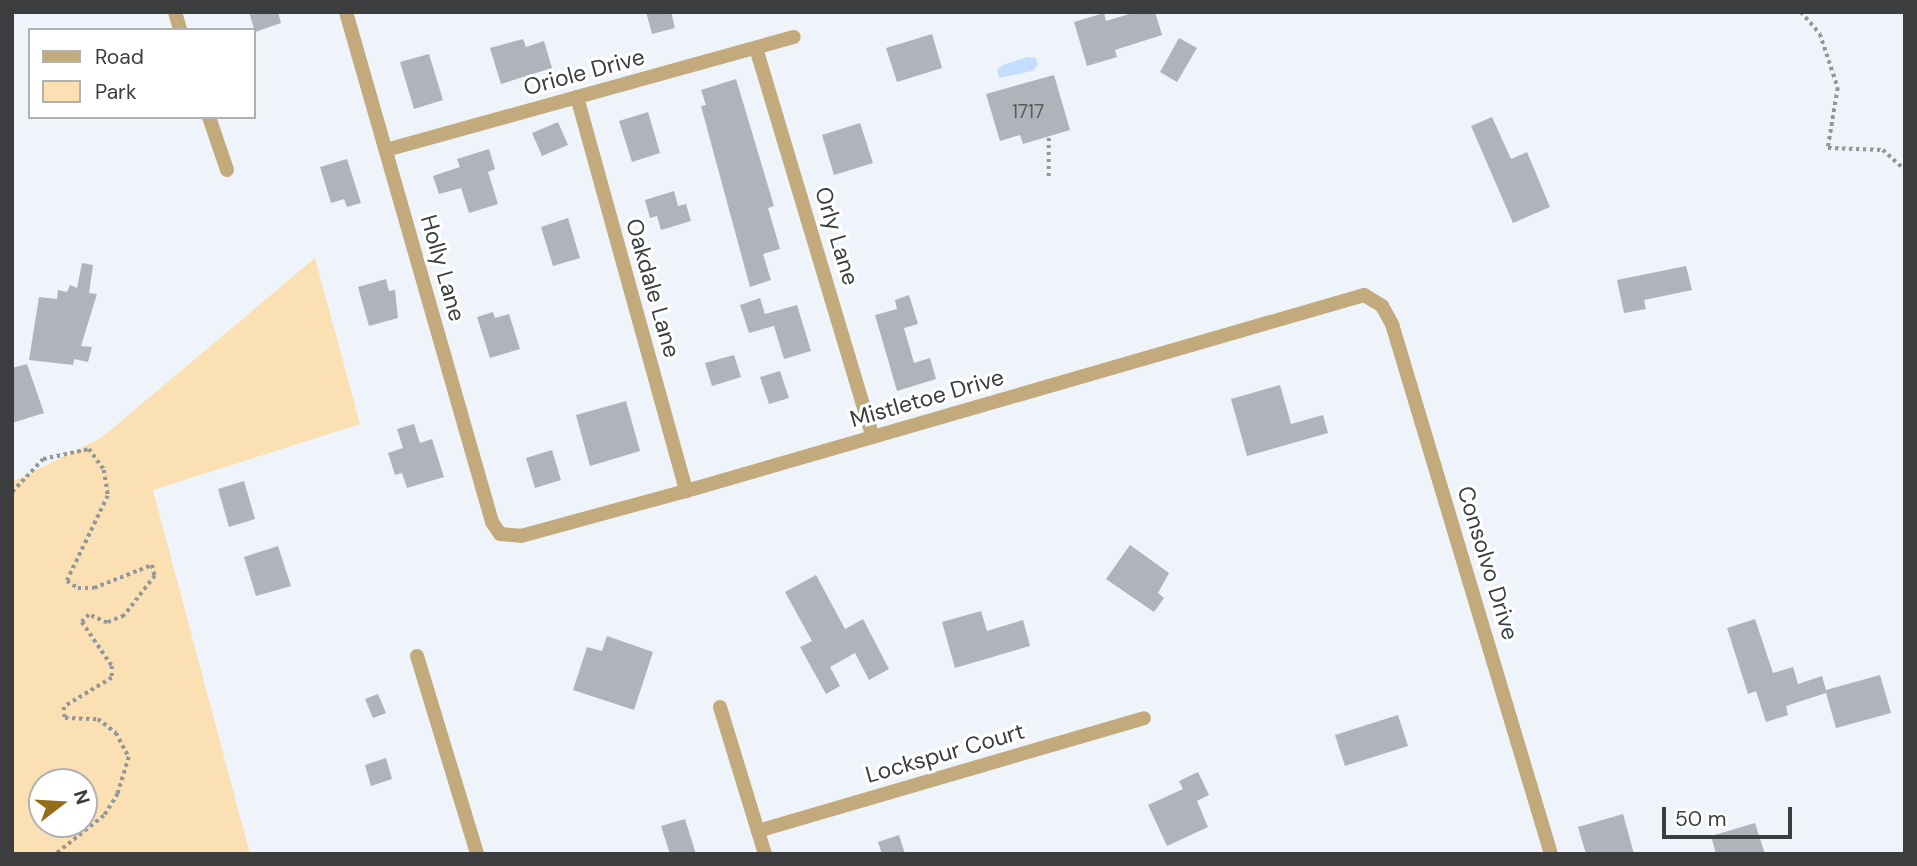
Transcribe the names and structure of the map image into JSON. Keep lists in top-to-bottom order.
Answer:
{
  "streets": {
    "street": [
      "Oriole Drive",
      "Orly Lane",
      "Holly Lane",
      "Oakdale Lane",
      "Mistletoe Drive",
      "Consolvo Drive",
      "Lockspur Court"
    ]
  },
  "crossings": [
    ["Oriole Drive", "Orly Lane"],
    ["Oriole Drive", "Holly Lane"],
    ["Oriole Drive", "Oakdale Lane"],
    ["Orly Lane", "Mistletoe Drive"],
    ["Holly Lane", "Mistletoe Drive"],
    ["Oakdale Lane", "Mistletoe Drive"],
    ["Mistletoe Drive", "Consolvo Drive"]
  ],
  "house_numbers": ["1717"],
  "legend": ["Road", "Park"],
  "scale_bar": "50 m",
  "north": "right"
}
